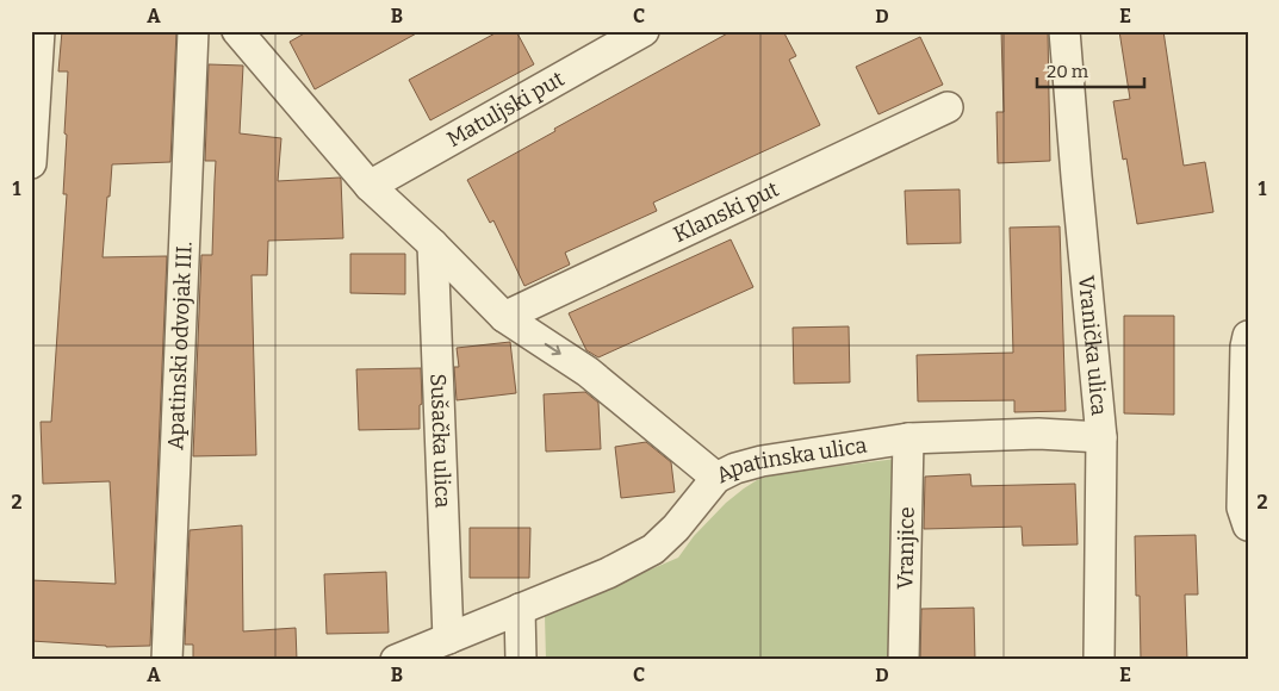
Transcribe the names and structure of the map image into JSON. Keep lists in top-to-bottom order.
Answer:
{
  "streets": {
    "street": [
      "Matuljski put",
      "Klanski put",
      "Apatinski odvojak III.",
      "Vranička ulica",
      "Sušačka ulica",
      "Apatinska ulica",
      "Vranjice"
    ]
  },
  "crossings": [
    ["Vranička ulica", "Apatinska ulica"],
    ["Sušačka ulica", "Apatinska ulica"],
    ["Apatinska ulica", "Vranjice"]
  ],
  "scale_bar": "20 m",
  "grid": {
    "columns": [
      "A",
      "B",
      "C",
      "D",
      "E"
    ],
    "rows": ["1", "2"]
  }
}
